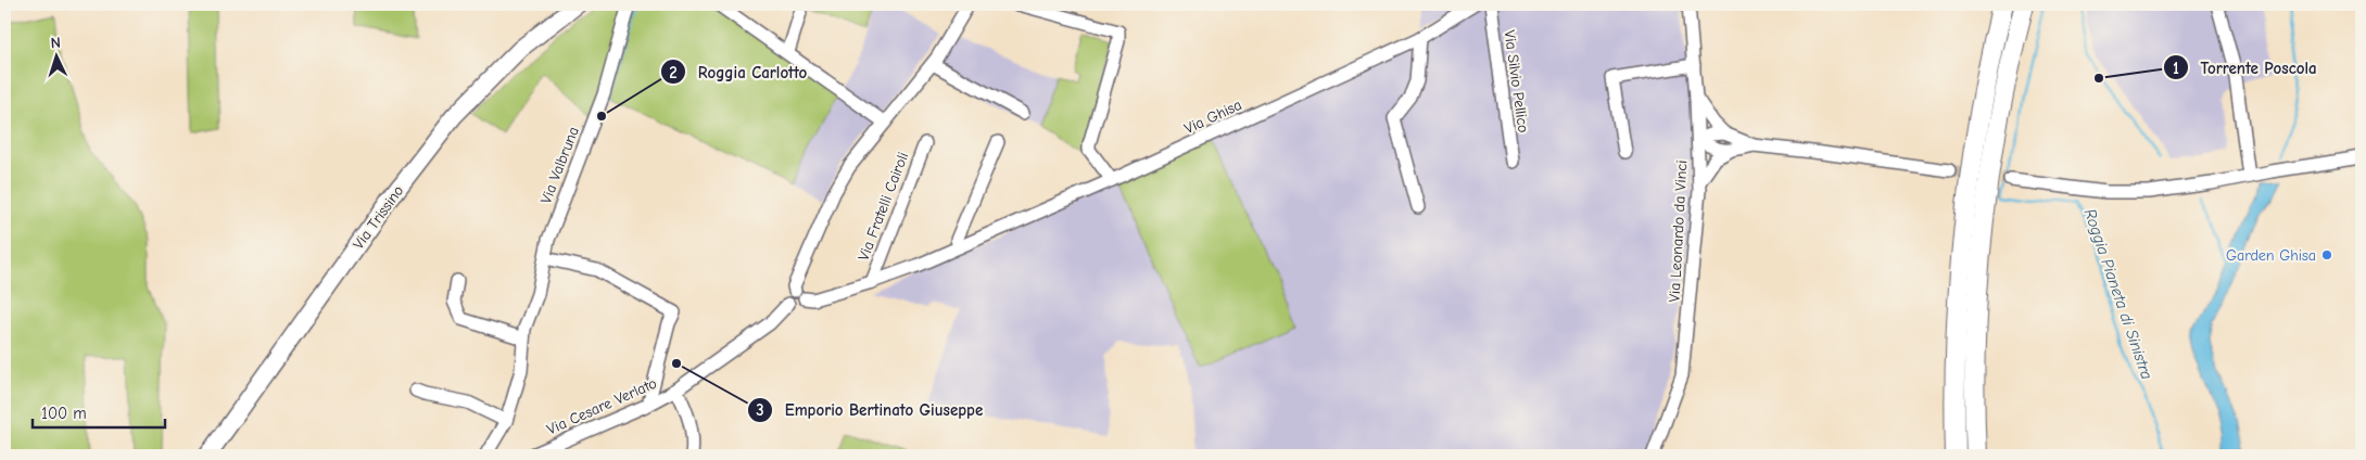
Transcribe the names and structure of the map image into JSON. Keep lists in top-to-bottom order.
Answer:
{
  "streets": {
    "main road": ["Via Trissino"],
    "street": [
      "Via Silvio Pellico",
      "Via Ghisa",
      "Via Valbruna",
      "Via Fratelli Cairoli",
      "Via Leonardo da Vinci",
      "Via Cesare Verlato"
    ]
  },
  "crossings": [
    ["Via Ghisa", "Via Fratelli Cairoli"],
    ["Via Ghisa", "Via Cesare Verlato"]
  ],
  "water": ["Roggia Pianeta di Sinistra"],
  "places": [
    "Torrente Poscola",
    "Roggia Carlotto",
    "Garden Ghisa",
    "Emporio Bertinato Giuseppe"
  ],
  "scale_bar": "100 m",
  "north": "top"
}
